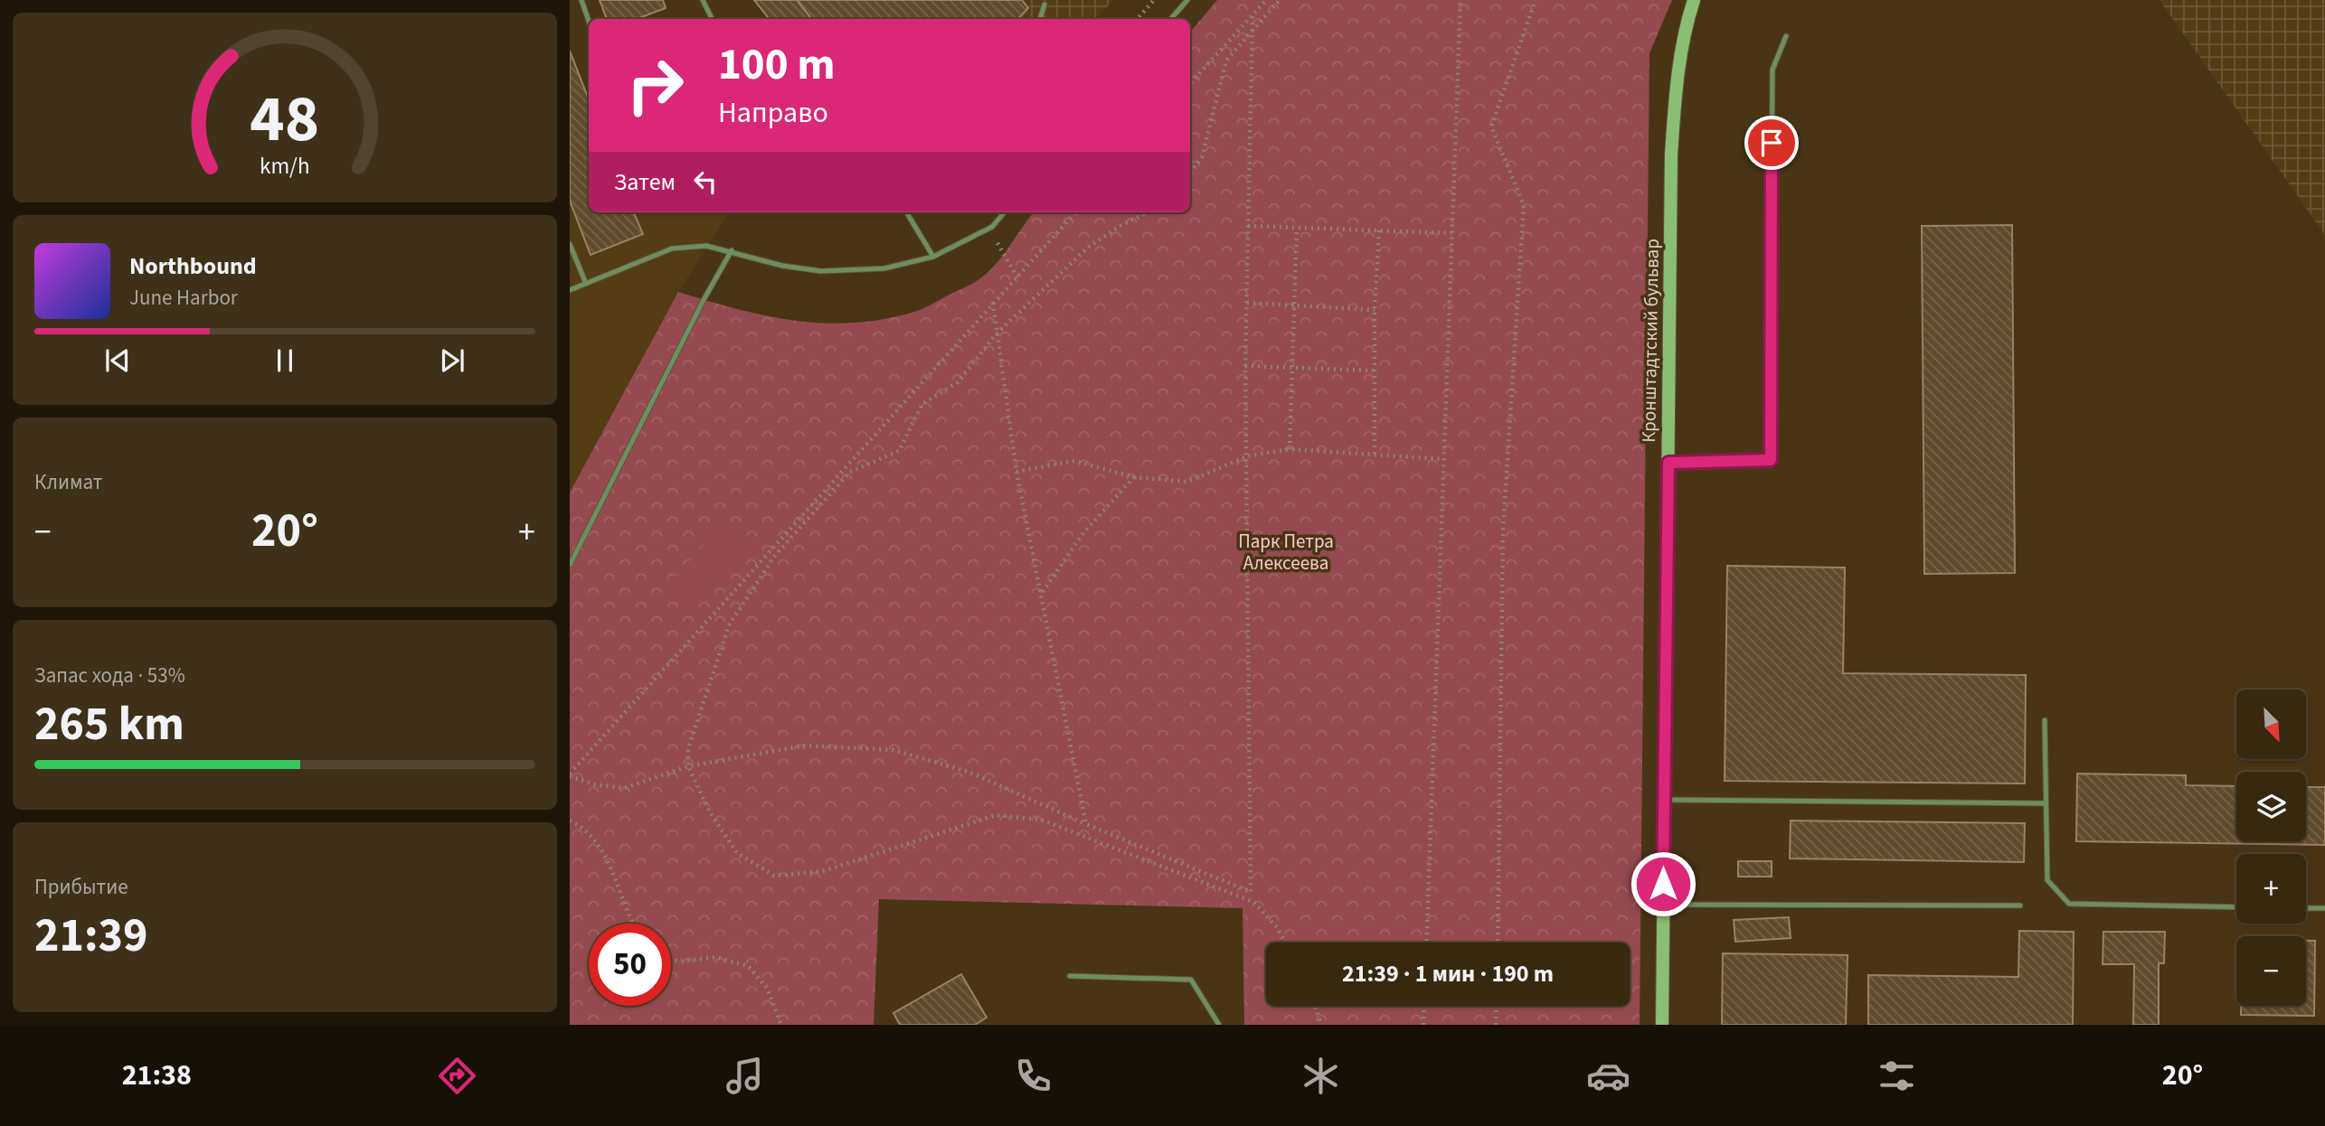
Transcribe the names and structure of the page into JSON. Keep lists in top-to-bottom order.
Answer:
{
  "streets": {
    "main road": ["Кронштадтский бульвар"]
  },
  "parks": ["Парк Петра Алексеева"],
  "north": "bottom right",
  "page": {
    "turn": ["100 m", "Направо"],
    "then": "Затем",
    "song": ["Northbound", "June Harbor"],
    "tile": [
      "Климат",
      ["Запас хода · 53%", "265 km"],
      ["Прибытие", "21:39"]
    ],
    "heat": ["−", "20°", "+"],
    "map_buttons": ["+", "−"],
    "limit": "50",
    "trip": "21:39 · 1 мин · 190 m",
    "tabs": ["21:38", "20°"],
    "gauge": ["48", "km/h"]
  }
}
